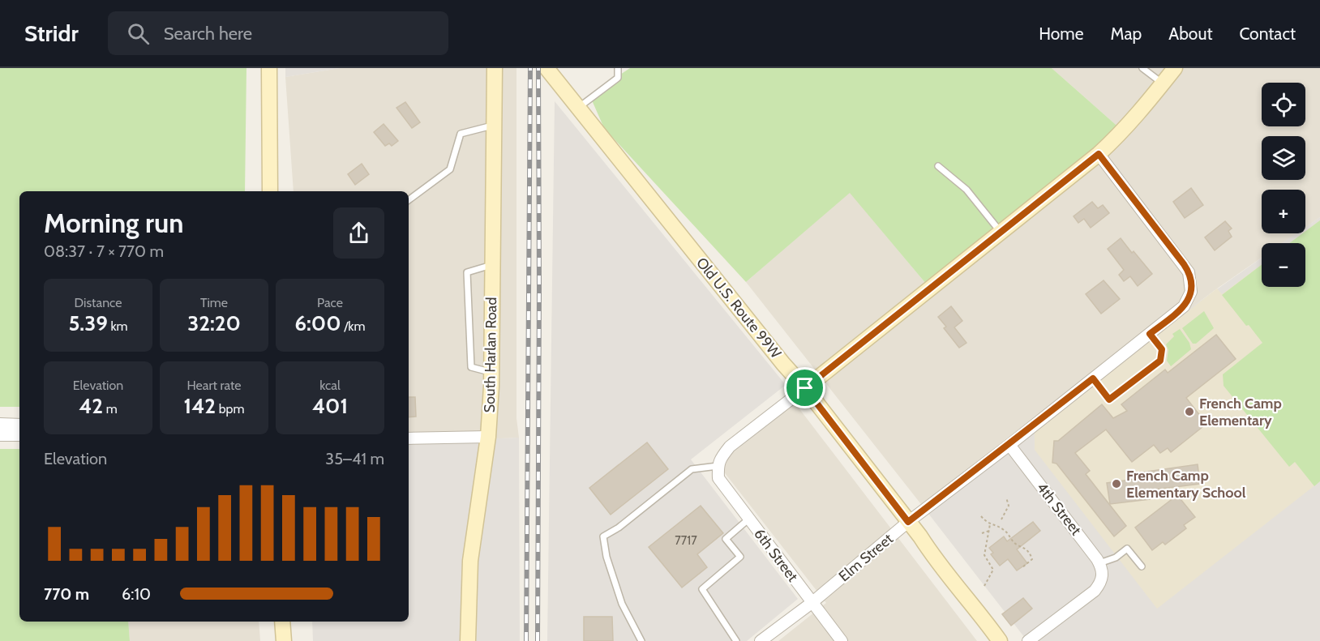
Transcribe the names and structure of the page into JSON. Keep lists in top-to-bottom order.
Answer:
{
  "streets": {
    "street": [
      "Old U.S. Route 99W",
      "South Harlan Road",
      "4th Street",
      "6th Street",
      "Elm Street"
    ]
  },
  "crossings": [
    ["Old U.S. Route 99W", "Elm Street"],
    ["4th Street", "Elm Street"],
    ["6th Street", "Elm Street"]
  ],
  "places": ["French Camp Elementary", "French Camp Elementary School"],
  "house_numbers": ["7717"],
  "page": {
    "header": "Stridr",
    "search": "Search here",
    "nav": [
      "Home",
      "Map",
      "About",
      "Contact"
    ],
    "map_buttons": ["+", "−"],
    "heading": ["Morning run", "08:37 · 7 × 770 m"],
    "stats": [
      ["Distance", "5.39 km"],
      ["Time", "32:20"],
      ["Pace", "6:00 /km"],
      ["Elevation", "42 m"],
      ["Heart rate", "142 bpm"],
      ["kcal", "401"]
    ],
    "chart": ["Elevation", "35–41 m"],
    "list": [
      {
        "name": "770 m",
        "note": "6:10"
      }
    ]
  }
}
